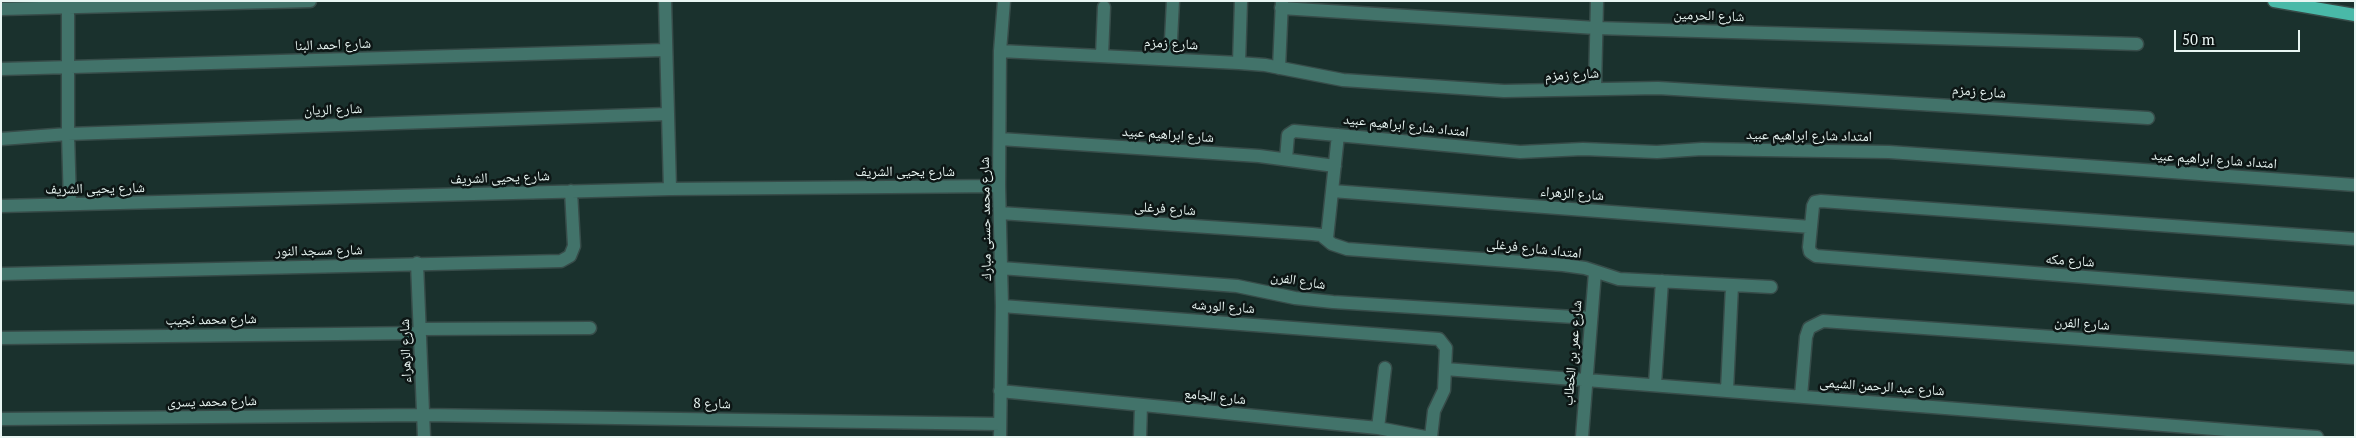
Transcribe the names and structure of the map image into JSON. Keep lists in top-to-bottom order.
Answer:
{
  "streets": {
    "street": [
      "شارع الحرمين",
      "شارع زمزم",
      "شارع احمد البنا",
      "شارع الريان",
      "امتداد شارع ابراهيم عبيد",
      "شارع ابراهيم عبيد",
      "شارع يحيى الشريف",
      "شارع الزهراء",
      "شارع فرغلى",
      "شارع محمد حسنى مبارك",
      "امتداد شارع فرغلى",
      "شارع مسجد النور",
      "شارع مكه",
      "شارع الفرن",
      "شارع الورشه",
      "شارع محمد نجيب",
      "شارع عمر بن الخطاب",
      "شارع عبد الرحمن الشيمى",
      "شارع الجامع",
      "شارع محمد يسرى",
      "شارع 8"
    ]
  },
  "crossings": [
    ["شارع زمزم", "شارع محمد حسنى مبارك"],
    ["امتداد شارع ابراهيم عبيد", "شارع ابراهيم عبيد"],
    ["شارع ابراهيم عبيد", "شارع محمد حسنى مبارك"],
    ["شارع يحيى الشريف", "شارع محمد حسنى مبارك"],
    ["شارع يحيى الشريف", "شارع مسجد النور"],
    ["شارع الزهراء", "شارع مسجد النور"],
    ["شارع الزهراء", "شارع مكه"],
    ["شارع الزهراء", "شارع محمد نجيب"],
    ["شارع الزهراء", "شارع محمد يسرى"],
    ["شارع الزهراء", "شارع 8"],
    ["شارع فرغلى", "شارع محمد حسنى مبارك"],
    ["شارع فرغلى", "امتداد شارع فرغلى"],
    ["شارع محمد حسنى مبارك", "شارع الفرن"],
    ["شارع محمد حسنى مبارك", "شارع الورشه"],
    ["شارع محمد حسنى مبارك", "شارع الجامع"],
    ["شارع محمد حسنى مبارك", "شارع 8"],
    ["امتداد شارع فرغلى", "شارع عمر بن الخطاب"],
    ["شارع الفرن", "شارع عمر بن الخطاب"],
    ["شارع الفرن", "شارع عبد الرحمن الشيمى"],
    ["شارع الورشه", "شارع عبد الرحمن الشيمى"],
    ["شارع عمر بن الخطاب", "شارع عبد الرحمن الشيمى"],
    ["شارع محمد يسرى", "شارع 8"]
  ],
  "scale_bar": "50 m"
}
